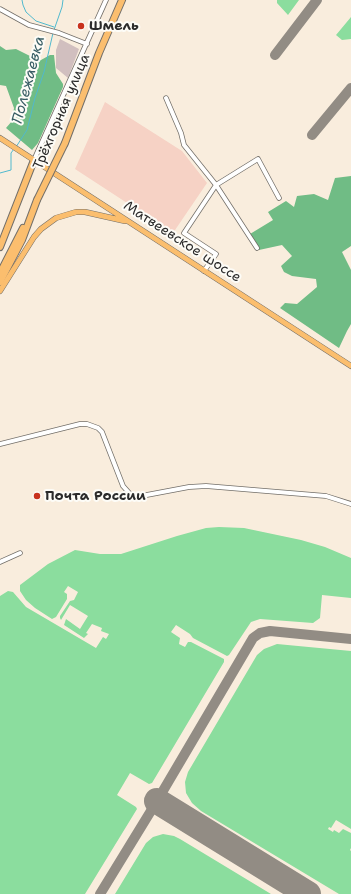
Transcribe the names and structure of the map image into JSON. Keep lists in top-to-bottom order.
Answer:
{
  "streets": {
    "highway": ["Трёхгорная улица"],
    "main road": ["Матвеевское шоссе"]
  },
  "water": ["Полежаевка"],
  "places": ["Шмель", "Почта России"]
}
